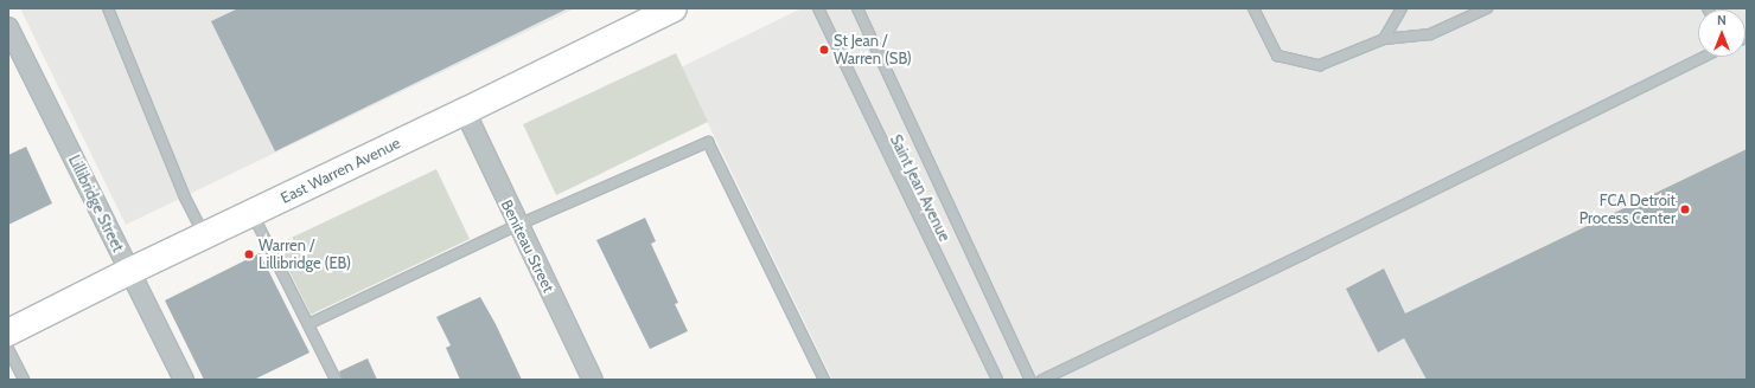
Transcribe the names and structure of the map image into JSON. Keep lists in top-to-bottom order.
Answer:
{
  "streets": {
    "main road": ["East Warren Avenue"],
    "street": ["Lillibridge Street", "Beniteau Street"],
    "lane": ["Saint Jean Avenue"]
  },
  "crossings": [
    ["East Warren Avenue", "Lillibridge Street"],
    ["East Warren Avenue", "Beniteau Street"]
  ],
  "places": ["St Jean / Warren (SB)", "FCA Detroit Process Center", "Warren / Lillibridge (EB)"],
  "north": "top"
}
